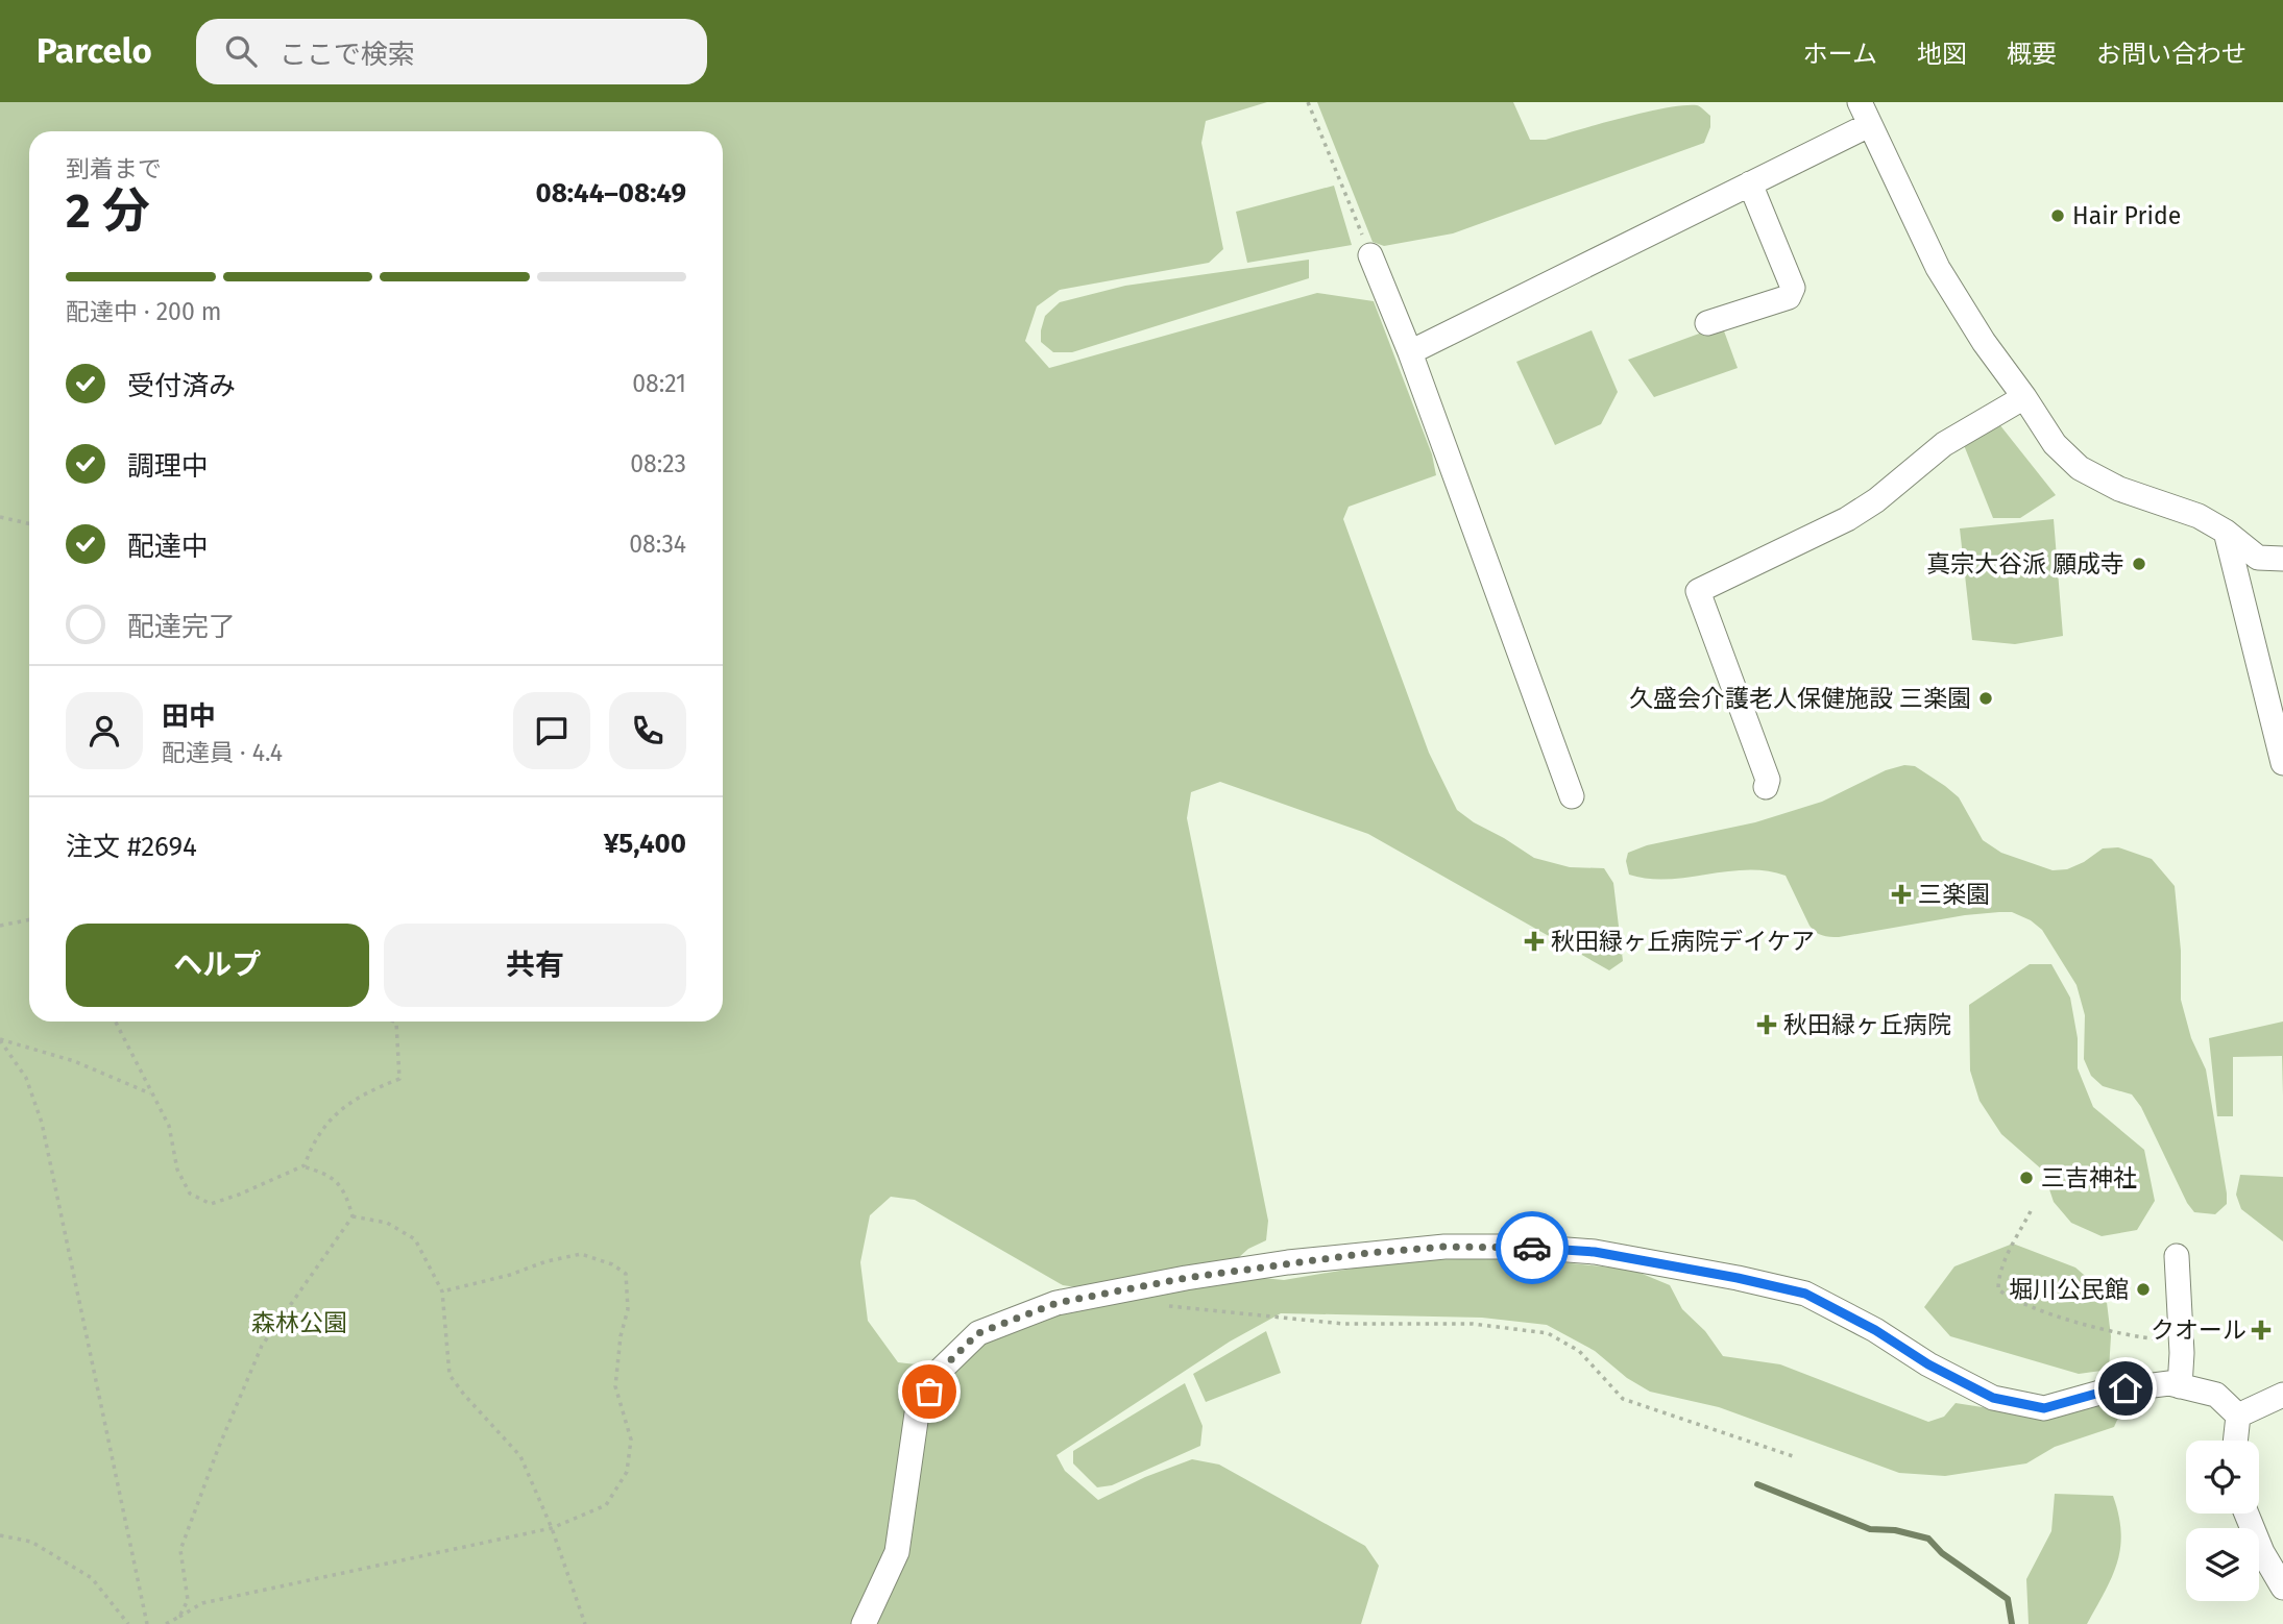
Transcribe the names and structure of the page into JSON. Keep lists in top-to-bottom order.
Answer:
{
  "parks": ["森林公園"],
  "places": {
    "other": [
      "Hair Pride",
      "真宗大谷派 願成寺",
      "久盛会介護老人保健施設 三楽園",
      "三吉神社",
      "堀川公民館"
    ],
    "health": [
      "三楽園",
      "秋田緑ヶ丘病院デイケア",
      "秋田緑ヶ丘病院",
      "クオール"
    ]
  },
  "page": {
    "header": "Parcelo",
    "search": "ここで検索",
    "nav": [
      "ホーム",
      "地図",
      "概要",
      "お問い合わせ"
    ],
    "heading": ["2 分", "到着まで", "08:44–08:49"],
    "panel": [
      "田中",
      "配達員 · 4.4",
      "注文 #2694",
      "¥5,400"
    ],
    "bar": "配達中 · 200 m",
    "list": [
      ["受付済み", "08:21"],
      ["調理中", "08:23"],
      ["配達中", "08:34"],
      "配達完了"
    ],
    "buttons": ["ヘルプ", "共有"]
  }
}
